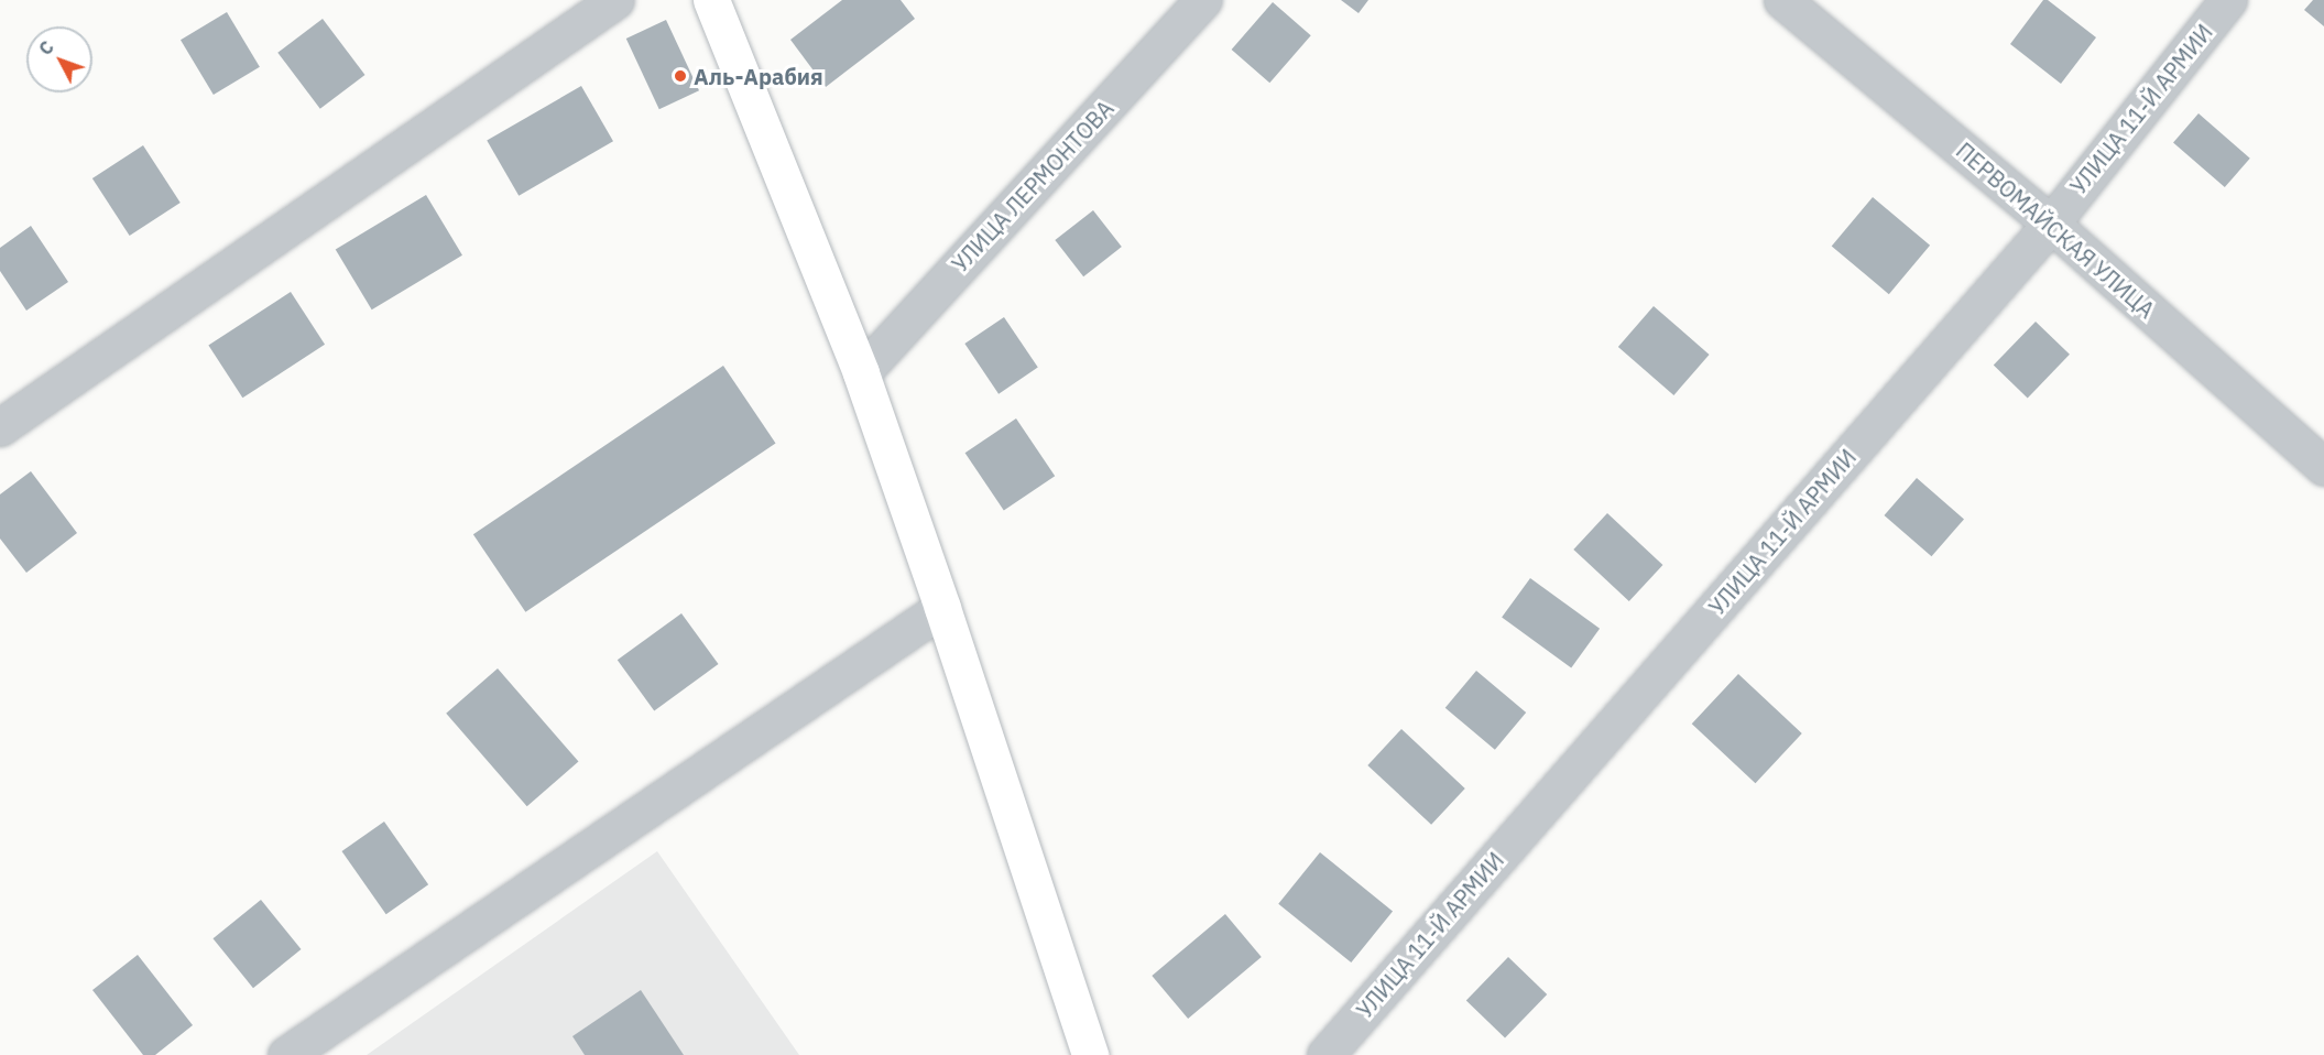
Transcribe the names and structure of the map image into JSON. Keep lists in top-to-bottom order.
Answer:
{
  "streets": {
    "street": ["УЛИЦА 11-Й АРМИИ", "УЛИЦА ЛЕРМОНТОВА", "ПЕРВОМАЙСКАЯ УЛИЦА"]
  },
  "crossings": [
    ["УЛИЦА 11-Й АРМИИ", "ПЕРВОМАЙСКАЯ УЛИЦА"]
  ],
  "places": ["Аль-Арабия"],
  "north": "top left"
}
